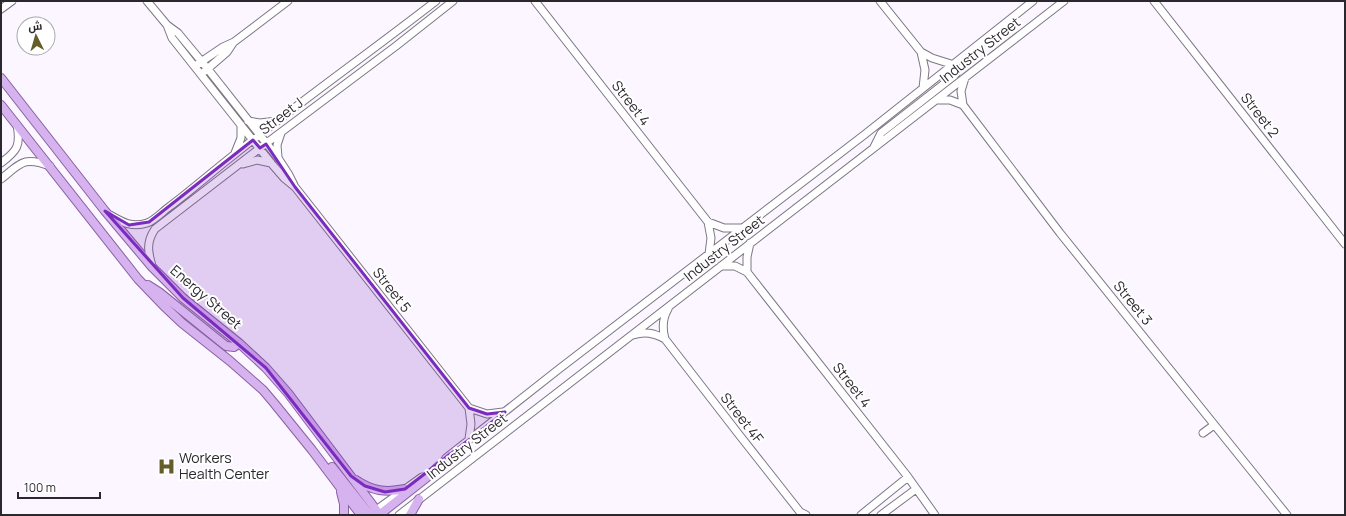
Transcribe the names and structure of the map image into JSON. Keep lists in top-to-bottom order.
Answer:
{
  "streets": {
    "main road": ["Energy Street"],
    "street": [
      "Industry Street",
      "Street 4",
      "Street 2",
      "Street J",
      "Street 5",
      "Street 3",
      "Street 4F"
    ]
  },
  "crossings": [
    ["Industry Street", "Energy Street"],
    ["Street J", "Street 5"],
    ["Street J", "Energy Street"]
  ],
  "places": {
    "hospital": ["Workers Health Center"]
  },
  "scale_bar": "100 m",
  "north": "top"
}
